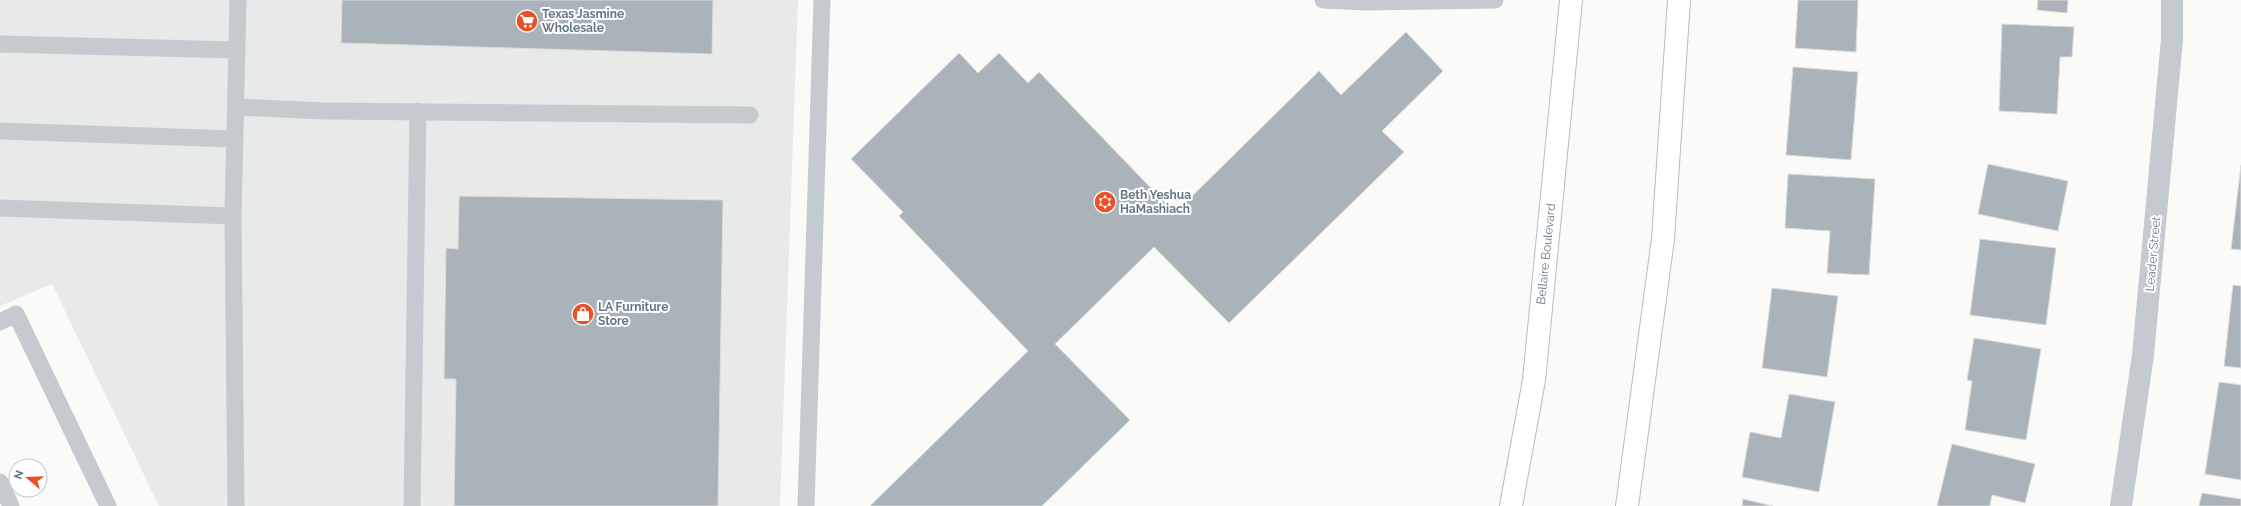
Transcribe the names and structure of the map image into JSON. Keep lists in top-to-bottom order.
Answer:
{
  "streets": {
    "main road": ["Bellaire Boulevard"],
    "street": ["Leader Street"]
  },
  "places": {
    "supermarket": ["Texas Jasmine Wholesale"],
    "synagogue": ["Beth Yeshua HaMashiach"],
    "shop": ["LA Furniture Store"]
  },
  "north": "left"
}
